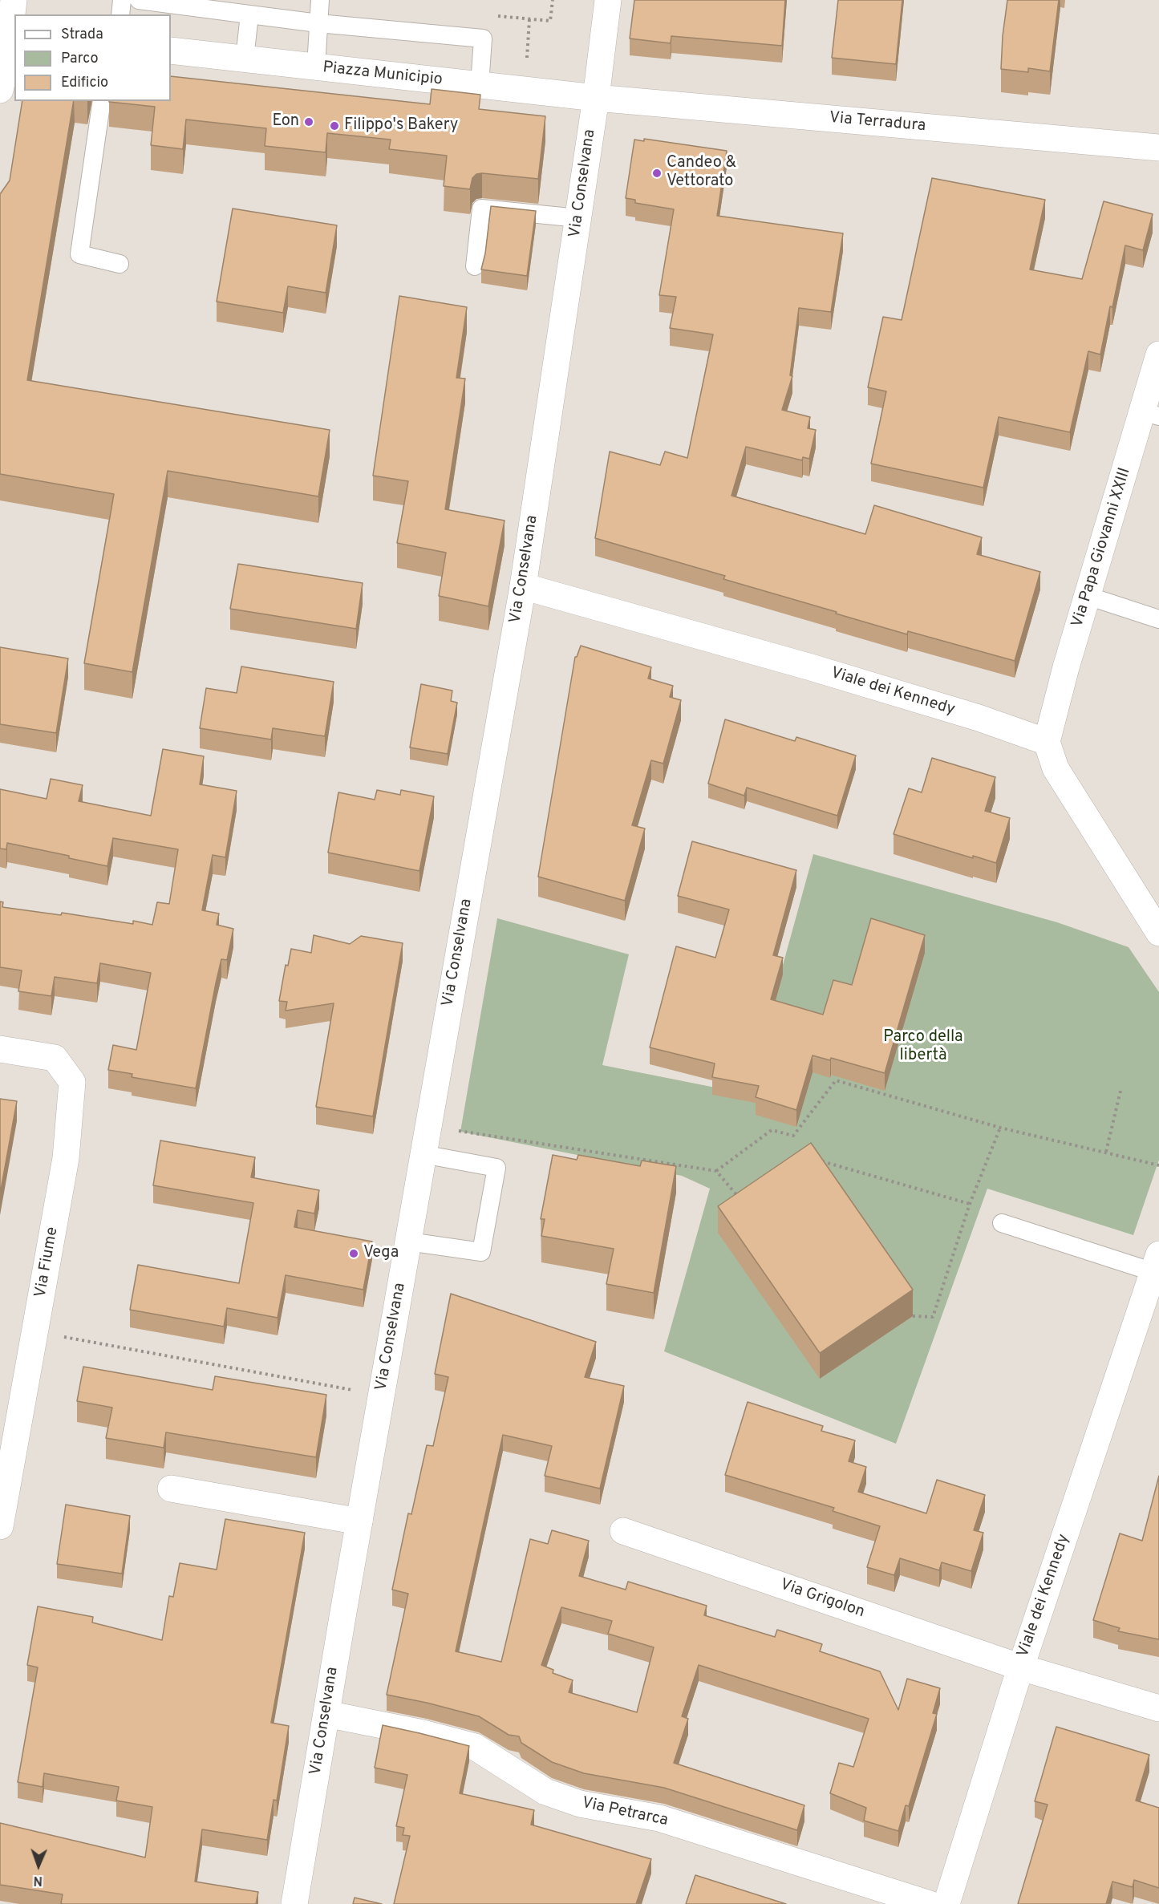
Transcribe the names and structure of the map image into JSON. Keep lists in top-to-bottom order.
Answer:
{
  "streets": {
    "street": [
      "Piazza Municipio",
      "Via Terradura",
      "Via Conselvana",
      "Via Papa Giovanni XXIII",
      "Viale dei Kennedy",
      "Via Fiume",
      "Via Grigolon",
      "Via Petrarca"
    ]
  },
  "crossings": [
    ["Piazza Municipio", "Via Terradura"],
    ["Piazza Municipio", "Via Conselvana"],
    ["Via Terradura", "Via Conselvana"],
    ["Via Conselvana", "Viale dei Kennedy"],
    ["Via Conselvana", "Via Petrarca"],
    ["Via Papa Giovanni XXIII", "Viale dei Kennedy"],
    ["Viale dei Kennedy", "Via Grigolon"]
  ],
  "parks": ["Parco della libertà"],
  "places": [
    "Eon",
    "Filippo's Bakery",
    "Candeo & Vettorato",
    "Vega"
  ],
  "legend": ["Strada", "Parco", "Edificio"],
  "north": "bottom"
}
